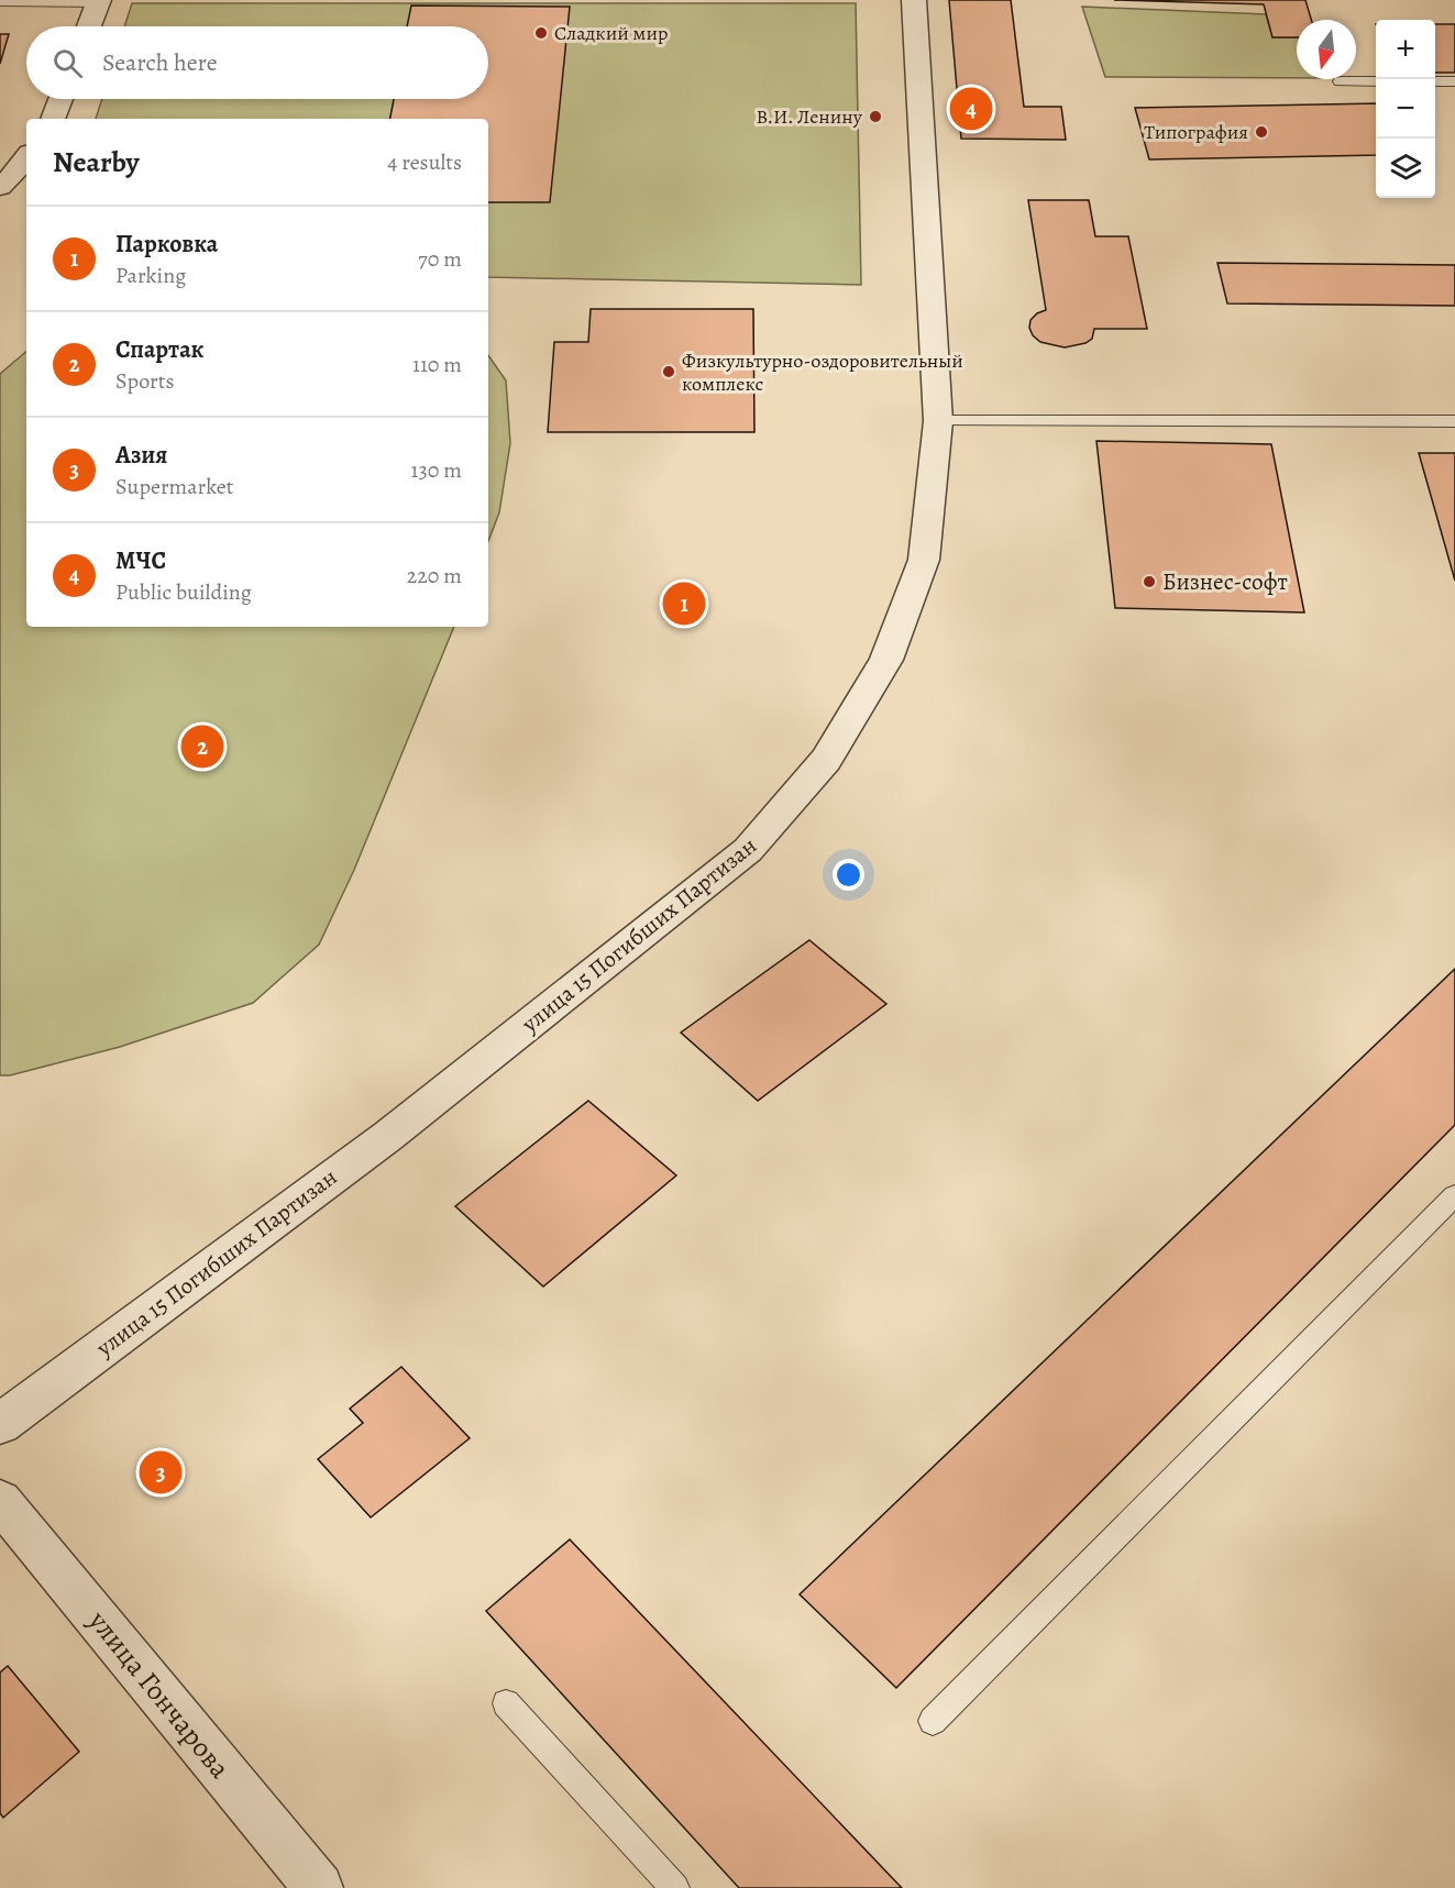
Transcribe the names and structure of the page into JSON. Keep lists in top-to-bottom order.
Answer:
{
  "streets": {
    "street": ["улица 15 Погибших Партизан", "улица Гончарова"]
  },
  "places": [
    "Сладкий мир",
    "В.И. Ленину",
    "Типография",
    "Физкультурно-оздоровительный комплекс",
    "Бизнес-софт"
  ],
  "north": "bottom",
  "page": {
    "map_buttons": ["+", "−"],
    "search": "Search here",
    "pins": [
      "4",
      "1",
      "2",
      "3"
    ],
    "heading": ["Nearby", "4 results"],
    "list": [
      {
        "mark": "1",
        "name": "Парковка",
        "note": "Parking",
        "value": "70 m"
      },
      {
        "mark": "2",
        "name": "Спартак",
        "note": "Sports",
        "value": "110 m"
      },
      {
        "mark": "3",
        "name": "Азия",
        "note": "Supermarket",
        "value": "130 m"
      },
      {
        "mark": "4",
        "name": "МЧС",
        "note": "Public building",
        "value": "220 m"
      }
    ]
  }
}
